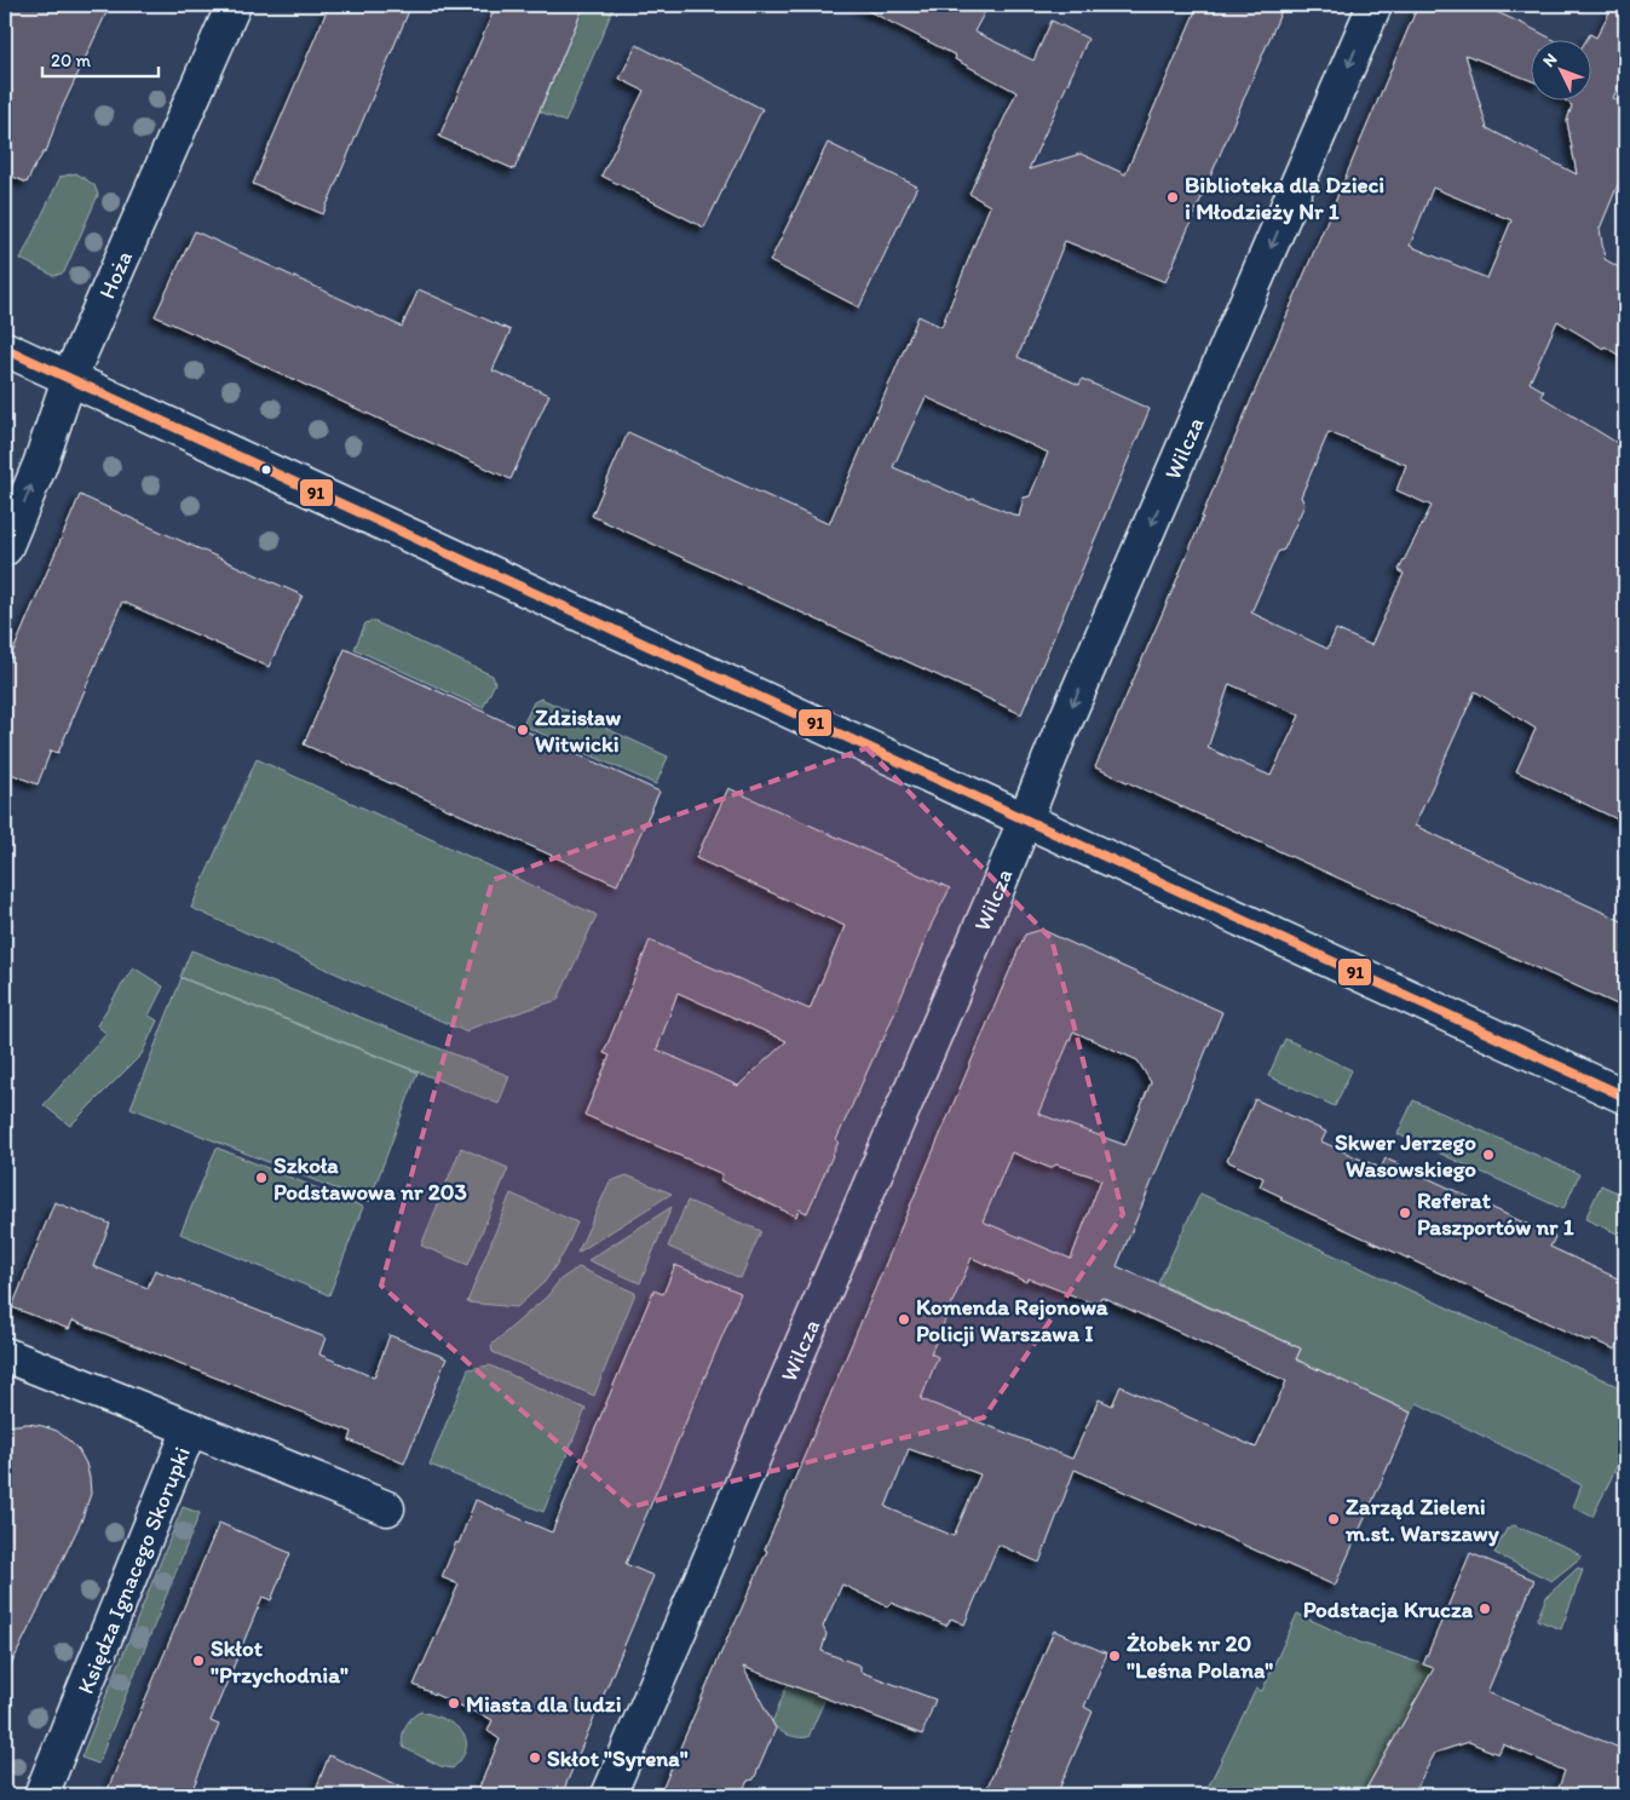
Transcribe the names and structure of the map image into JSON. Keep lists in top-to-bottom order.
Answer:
{
  "streets": {
    "street": ["Hoża", "Wilcza", "Księdza Ignacego Skorupki"]
  },
  "one_way": ["Wilcza"],
  "places": [
    "Biblioteka dla Dzieci i Młodzieży Nr 1",
    "Zdzisław Witwicki",
    "Skwer Jerzego Wasowskiego",
    "Szkoła Podstawowa nr 203",
    "Referat Paszportów nr 1",
    "Komenda Rejonowa Policji Warszawa I",
    "Zarząd Zieleni m.st. Warszawy",
    "Podstacja Krucza",
    "Żłobek nr 20 \"Leśna Polana\"",
    "Skłot \"Przychodnia\"",
    "Miasta dla ludzi",
    "Skłot \"Syrena\""
  ],
  "lines": ["transit line 91"],
  "scale_bar": "20 m",
  "north": "top left"
}
